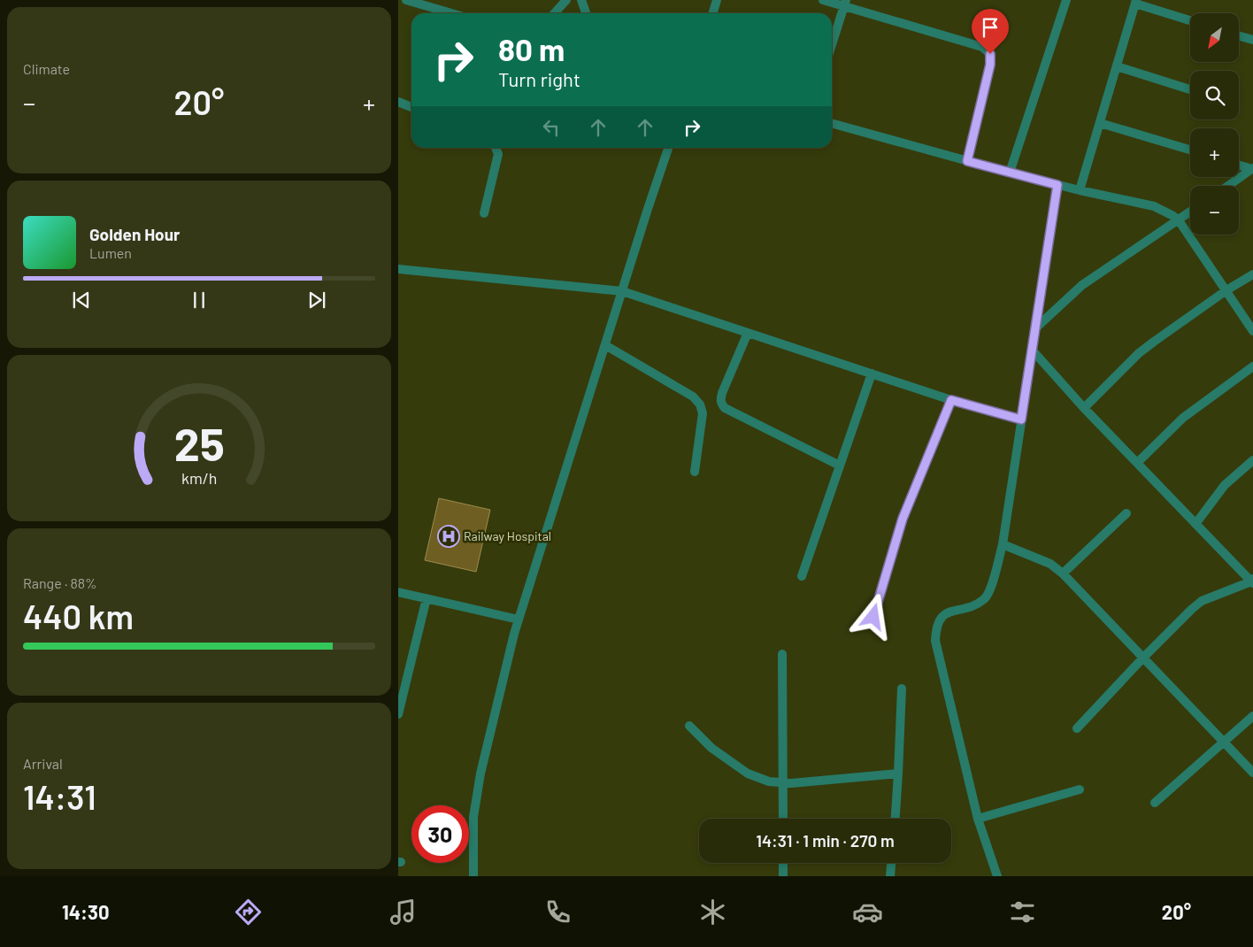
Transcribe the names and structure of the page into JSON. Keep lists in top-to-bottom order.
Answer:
{
  "places": {
    "hospital": ["Railway Hospital"]
  },
  "north": "bottom left",
  "page": {
    "tile": [
      "Climate",
      ["Range · 88%", "440 km"],
      ["Arrival", "14:31"]
    ],
    "map_buttons": ["+", "−"],
    "turn": ["80 m", "Turn right"],
    "heat": ["−", "20°", "+"],
    "song": ["Golden Hour", "Lumen"],
    "limit": "30",
    "trip": "14:31 · 1 min · 270 m",
    "tabs": ["14:30", "20°"],
    "gauge": ["25", "km/h"]
  }
}
